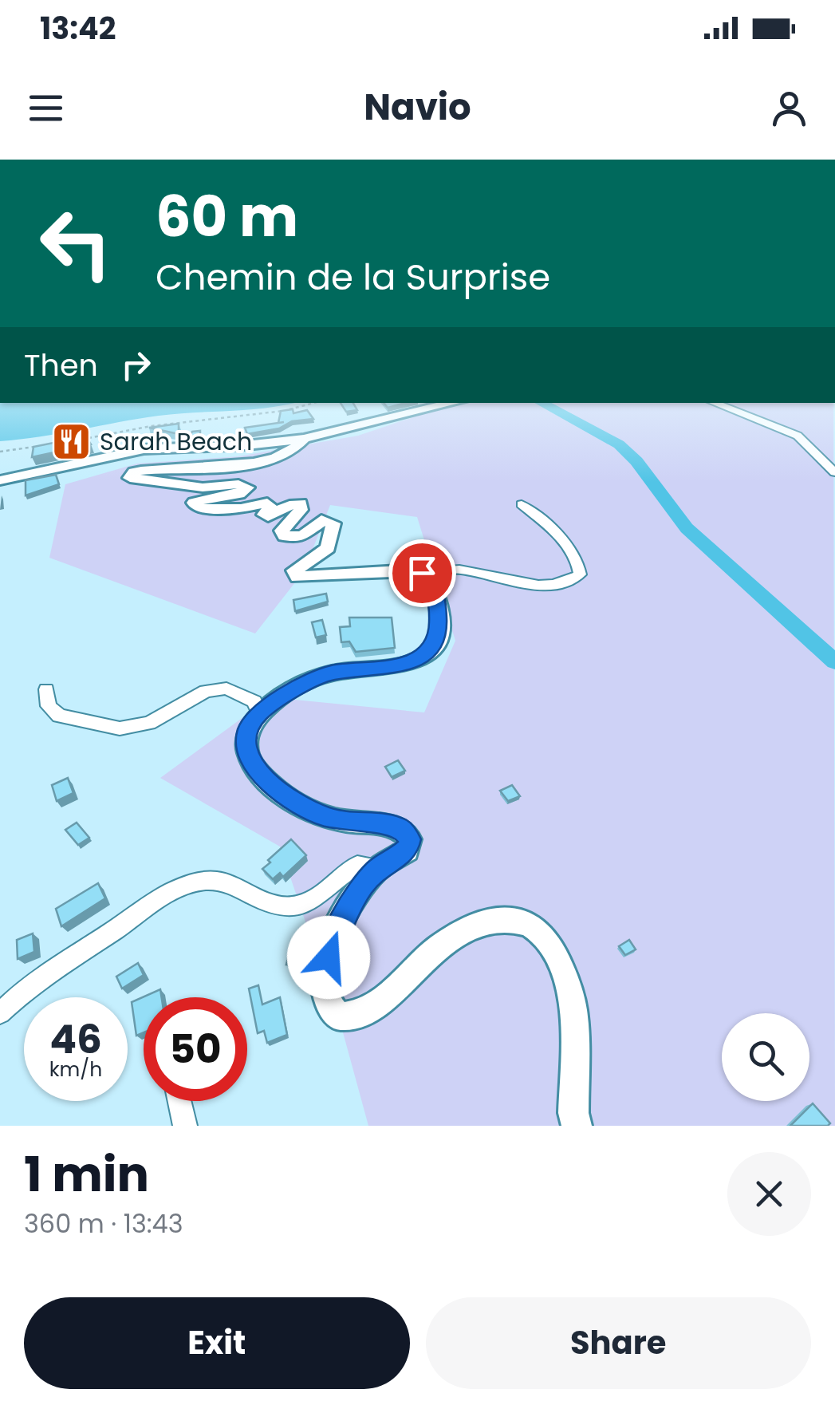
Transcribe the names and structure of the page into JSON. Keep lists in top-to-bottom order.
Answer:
{
  "places": {
    "restaurant": ["Sarah Beach"]
  },
  "page": {
    "status": "13:42",
    "header": "Navio",
    "turn": ["60 m", "Chemin de la Surprise"],
    "then": "Then",
    "speed": "46 km/h",
    "limit": "50",
    "heading": ["1 min", "360 m · 13:43"],
    "buttons": ["Exit", "Share"]
  }
}
